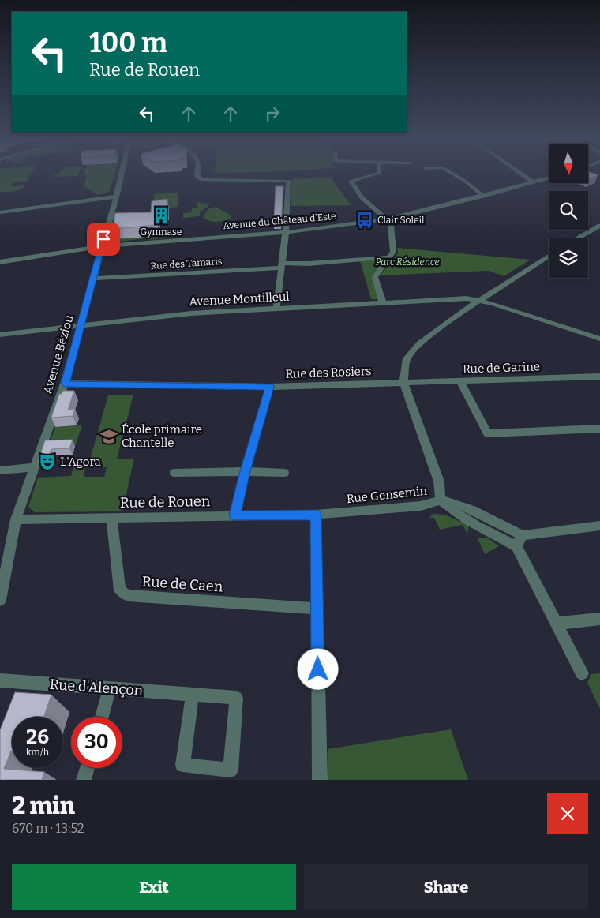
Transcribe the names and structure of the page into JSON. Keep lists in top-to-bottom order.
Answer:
{
  "streets": {
    "street": [
      "Avenue du Château d'Este",
      "Rue des Tamaris",
      "Avenue Montilleul",
      "Avenue Béziou",
      "Rue de Garine",
      "Rue des Rosiers",
      "Rue Gensemin",
      "Rue de Rouen",
      "Rue de Caen",
      "Rue d'Alençon"
    ]
  },
  "crossings": [
    ["Avenue du Château d'Este", "Avenue Béziou"],
    ["Rue des Tamaris", "Avenue Béziou"],
    ["Avenue Montilleul", "Avenue Béziou"],
    ["Avenue Montilleul", "Rue Gensemin"],
    ["Avenue Béziou", "Rue des Rosiers"],
    ["Avenue Béziou", "Rue de Rouen"],
    ["Rue de Garine", "Rue des Rosiers"],
    ["Rue de Garine", "Rue Gensemin"],
    ["Rue des Rosiers", "Rue Gensemin"],
    ["Rue Gensemin", "Rue de Rouen"],
    ["Rue de Rouen", "Rue de Caen"]
  ],
  "parks": ["Parc Résidence"],
  "places": {
    "building": ["Gymnase"],
    "bus stop": ["Clair Soleil"],
    "school or university": ["École primaire Chantelle"],
    "theatre": ["L'Agora"]
  },
  "north": "bottom",
  "page": {
    "turn": ["100 m", "Rue de Rouen"],
    "speed": "26 km/h",
    "limit": "30",
    "heading": ["2 min", "670 m · 13:52"],
    "buttons": ["Exit", "Share"]
  }
}
